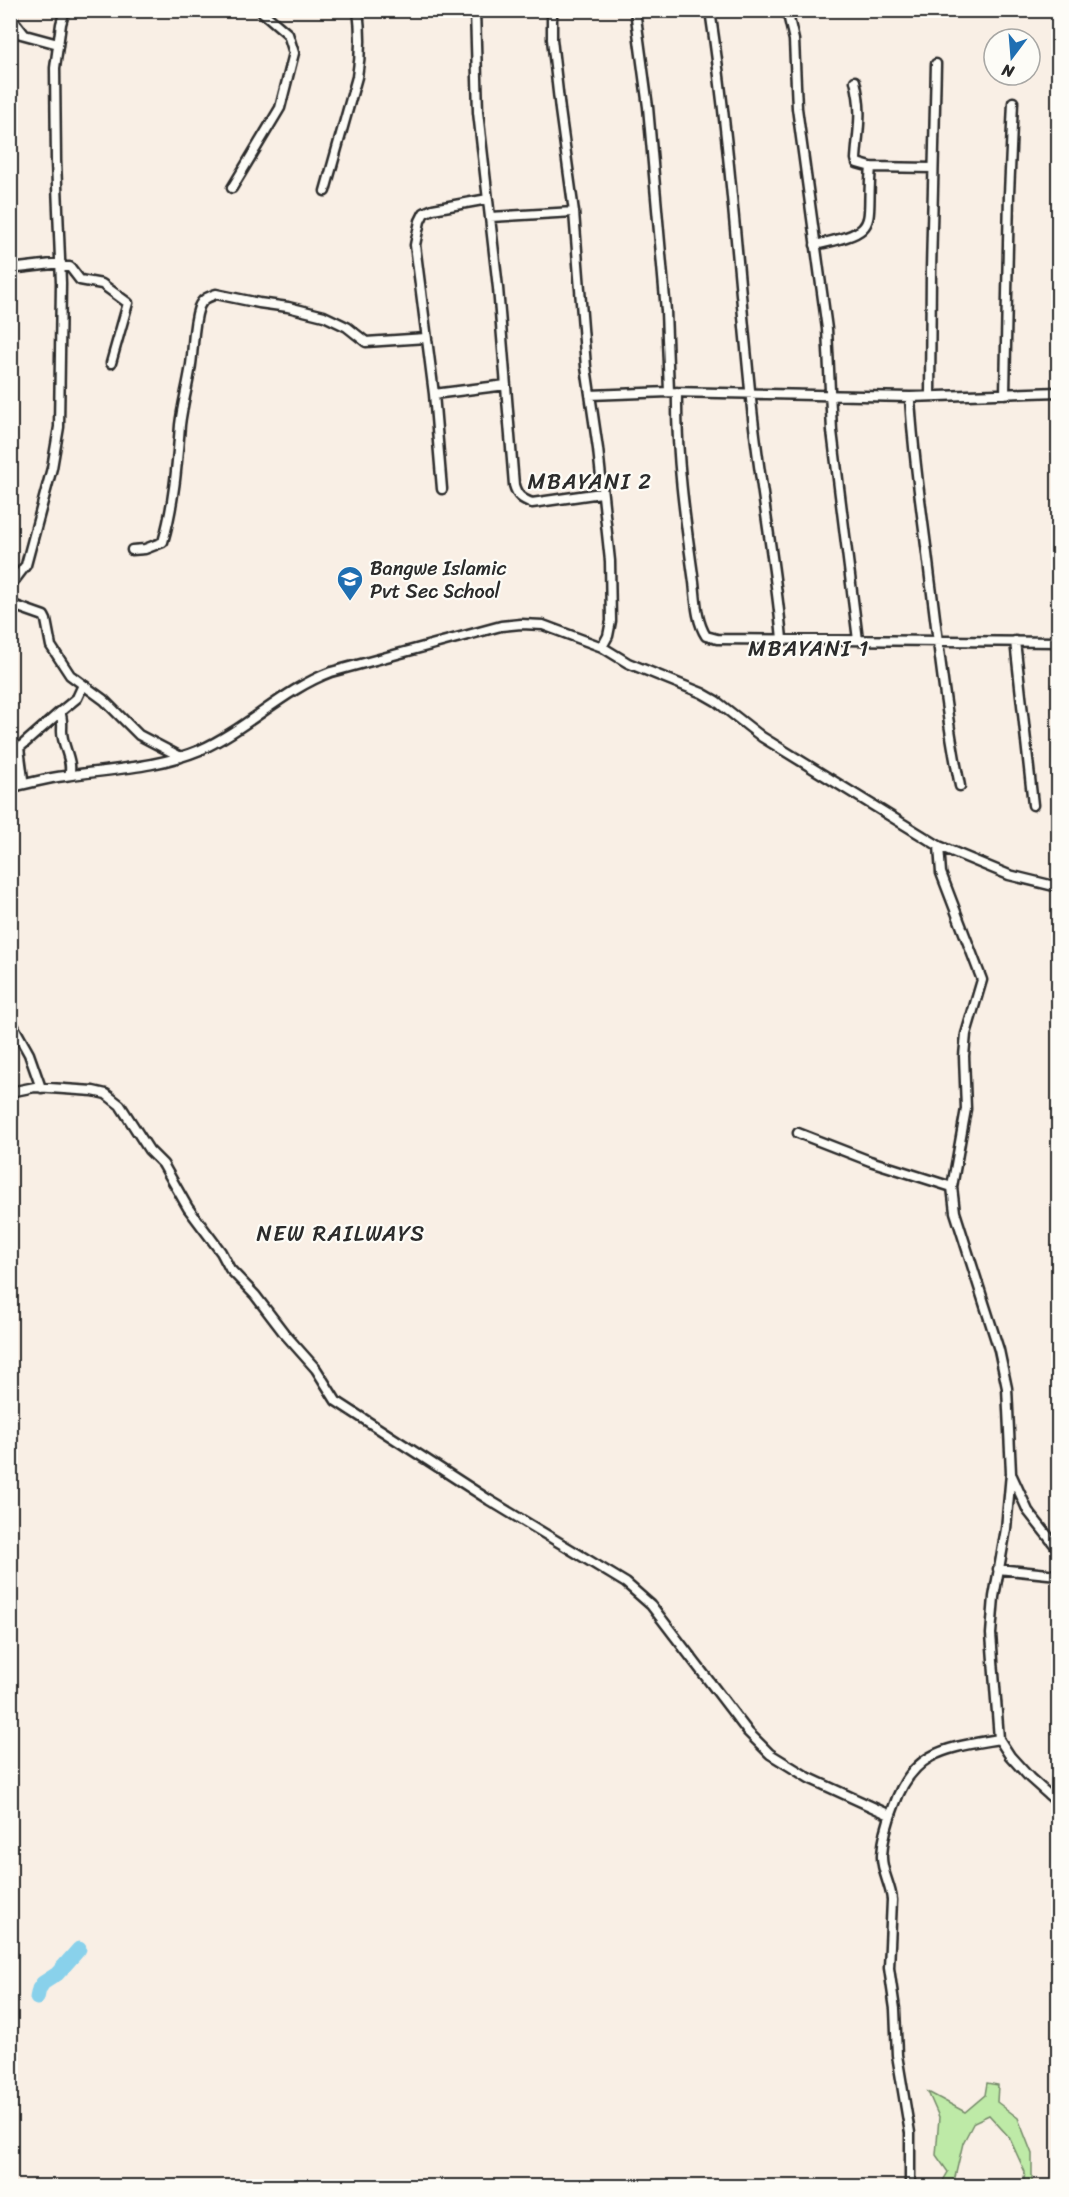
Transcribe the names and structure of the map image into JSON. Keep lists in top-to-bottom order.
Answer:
{
  "districts": ["MBAYANI 2", "MBAYANI 1", "NEW RAILWAYS"],
  "places": {
    "school or university": ["Bangwe Islamic Pvt Sec School"]
  },
  "north": "bottom"
}
